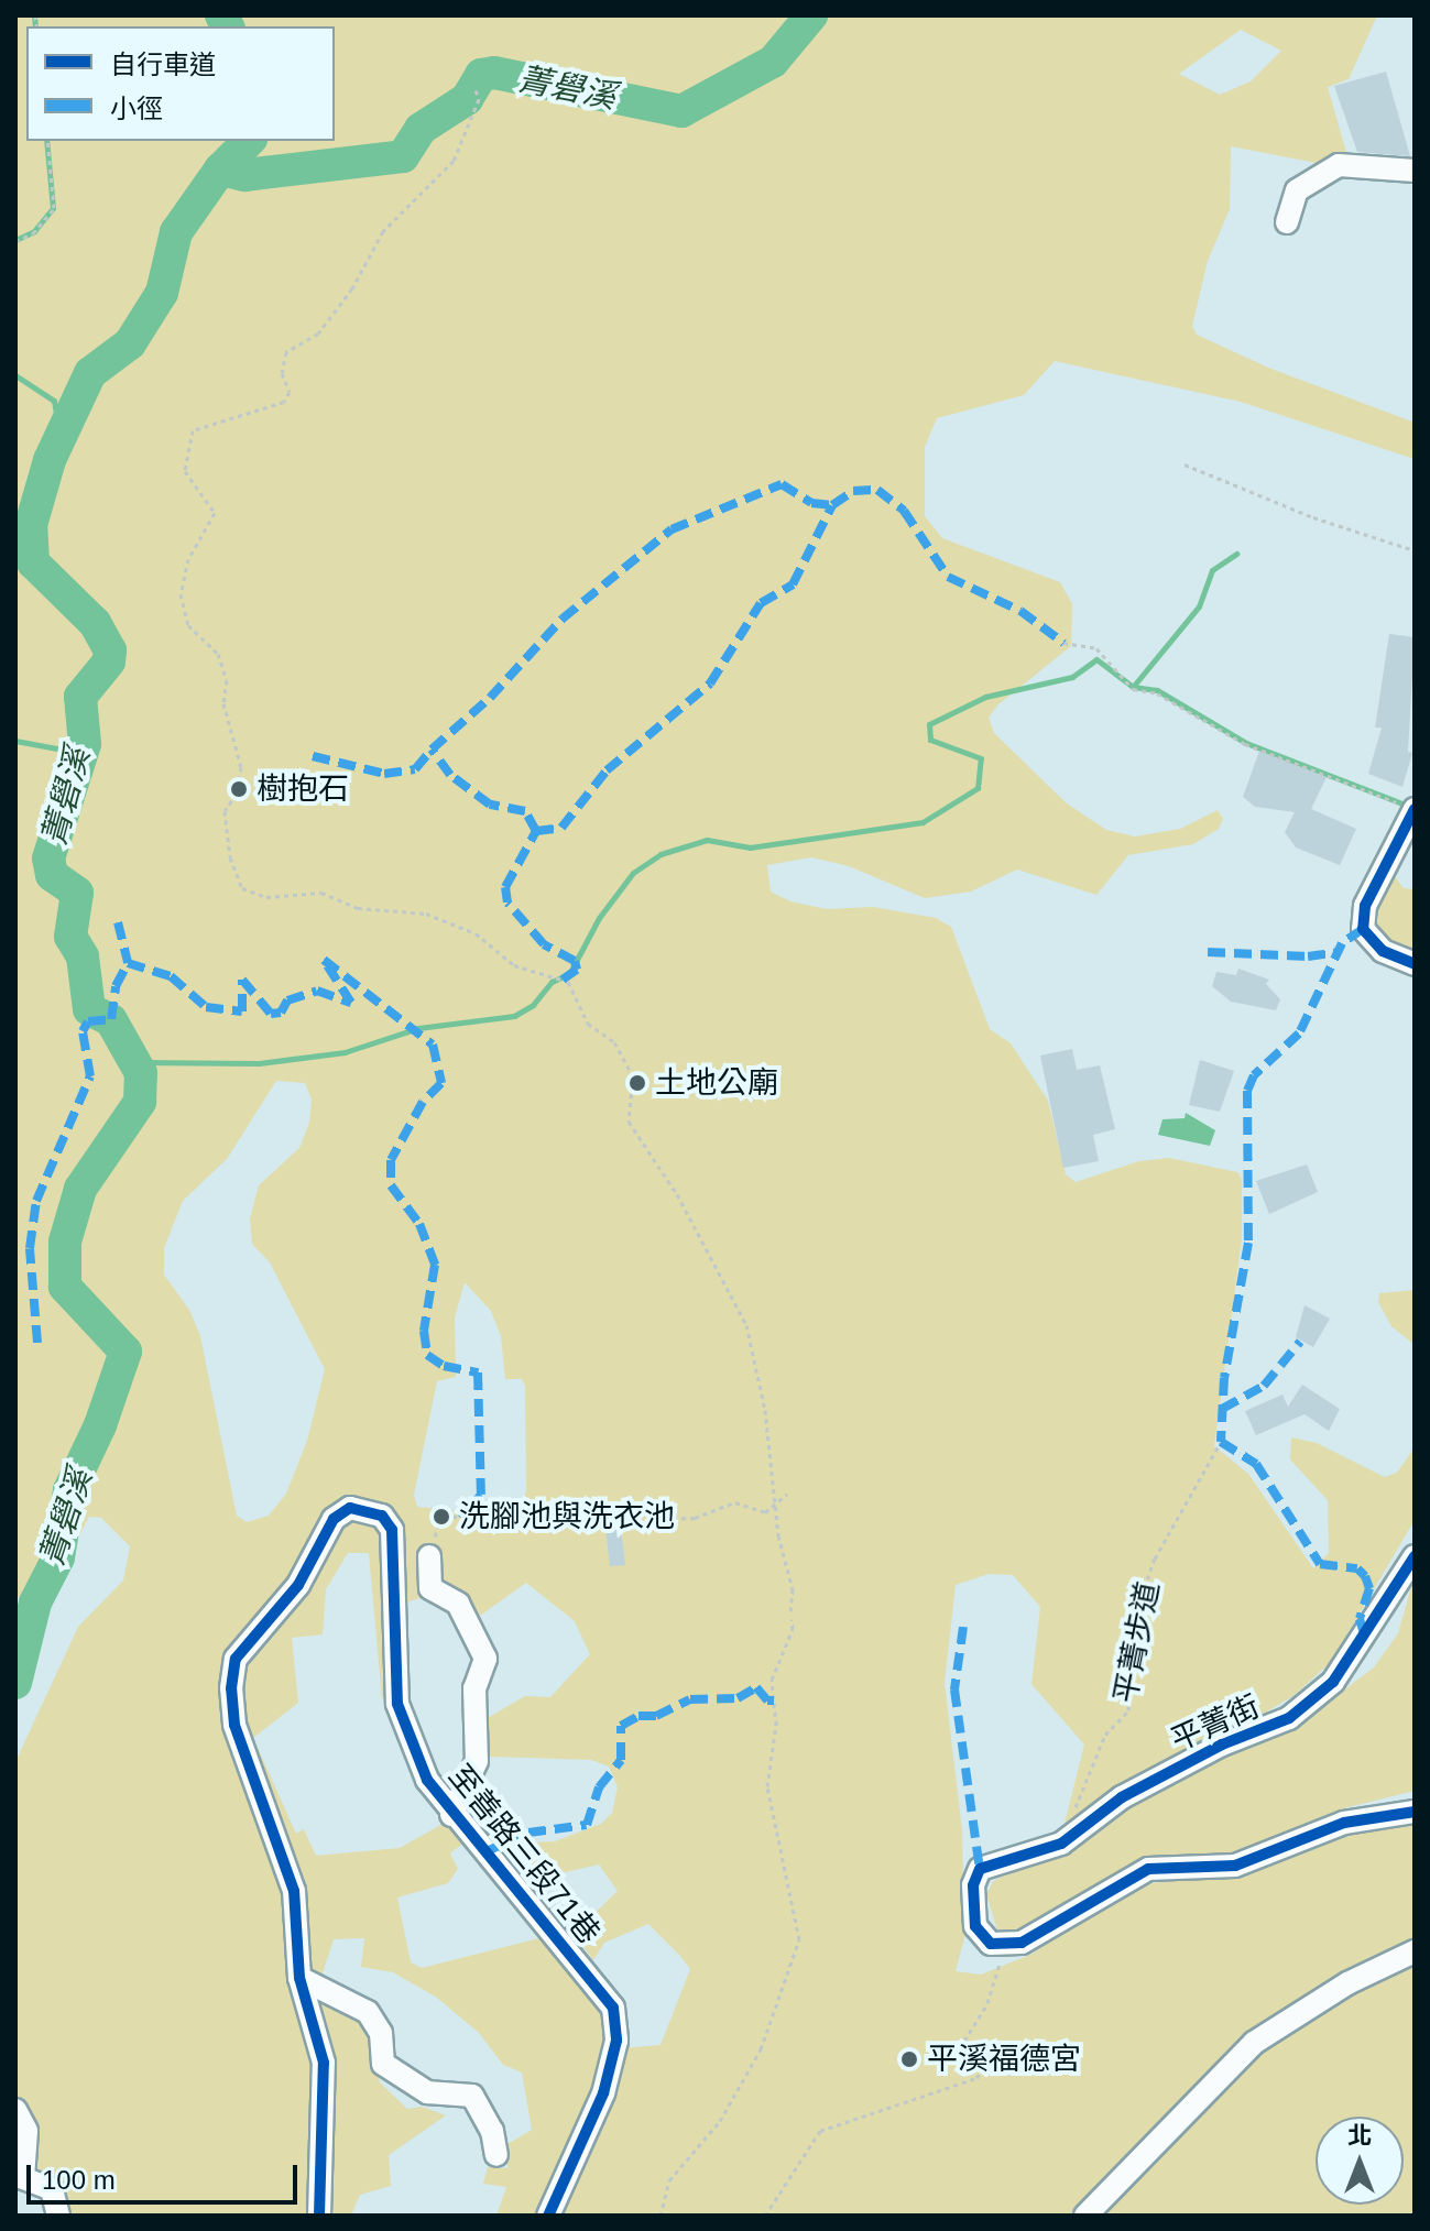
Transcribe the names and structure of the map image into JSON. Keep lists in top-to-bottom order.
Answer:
{
  "streets": {
    "street": ["平菁街", "至善路三段71巷"],
    "path": ["平菁步道"]
  },
  "water": ["菁礐溪"],
  "places": [
    "樹抱石",
    "土地公廟",
    "洗腳池與洗衣池",
    "平溪福德宮"
  ],
  "legend": ["自行車道", "小徑"],
  "scale_bar": "100 m",
  "north": "top"
}
